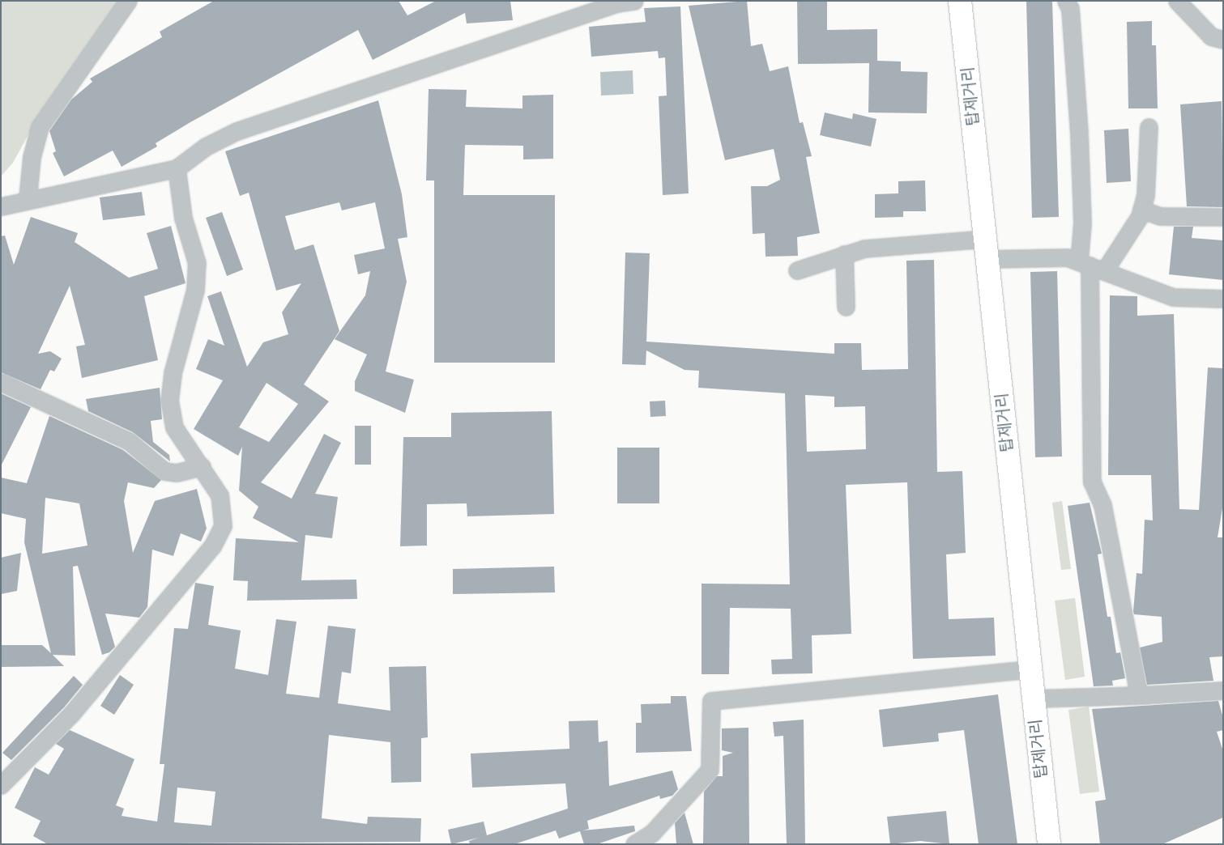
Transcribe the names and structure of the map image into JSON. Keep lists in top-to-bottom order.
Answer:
{
  "streets": {
    "main road": ["탑제거리"]
  }
}
